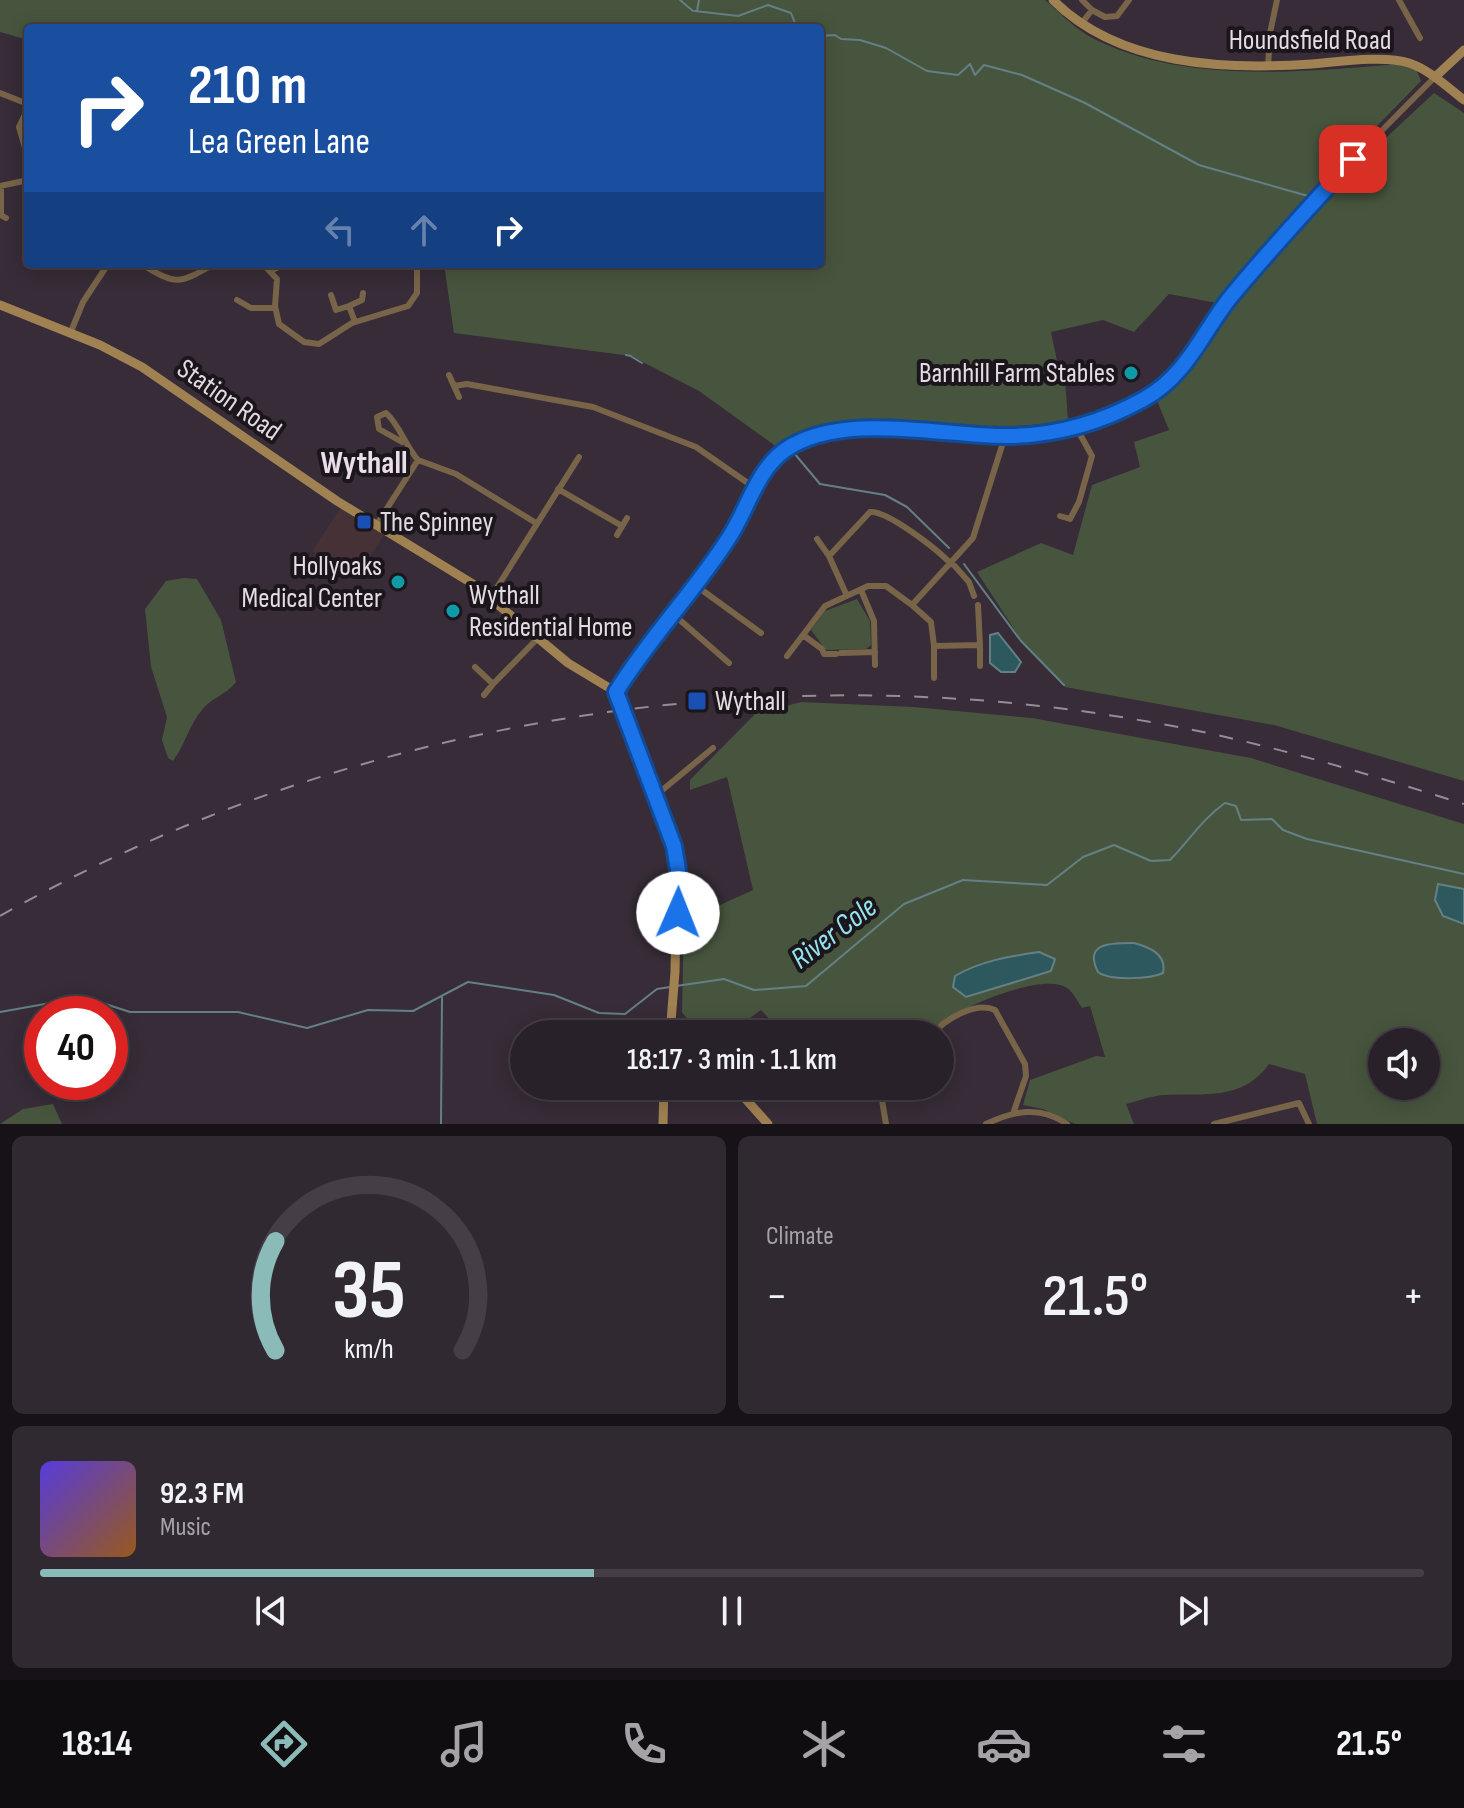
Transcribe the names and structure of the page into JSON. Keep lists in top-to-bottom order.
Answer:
{
  "streets": {
    "street": ["Houndsfield Road", "Station Road"]
  },
  "districts": ["Wythall"],
  "water": ["River Cole"],
  "places": {
    "other": ["Barnhill Farm Stables", "Hollyoaks Medical Center", "Wythall Residential Home"],
    "transit": ["The Spinney", "Wythall"]
  },
  "page": {
    "turn": ["210 m", "Lea Green Lane"],
    "limit": "40",
    "trip": "18:17 · 3 min · 1.1 km",
    "tile": "Climate",
    "heat": ["−", "21.5°", "+"],
    "song": ["92.3 FM", "Music"],
    "tabs": ["18:14", "21.5°"],
    "gauge": ["35", "km/h"]
  }
}
